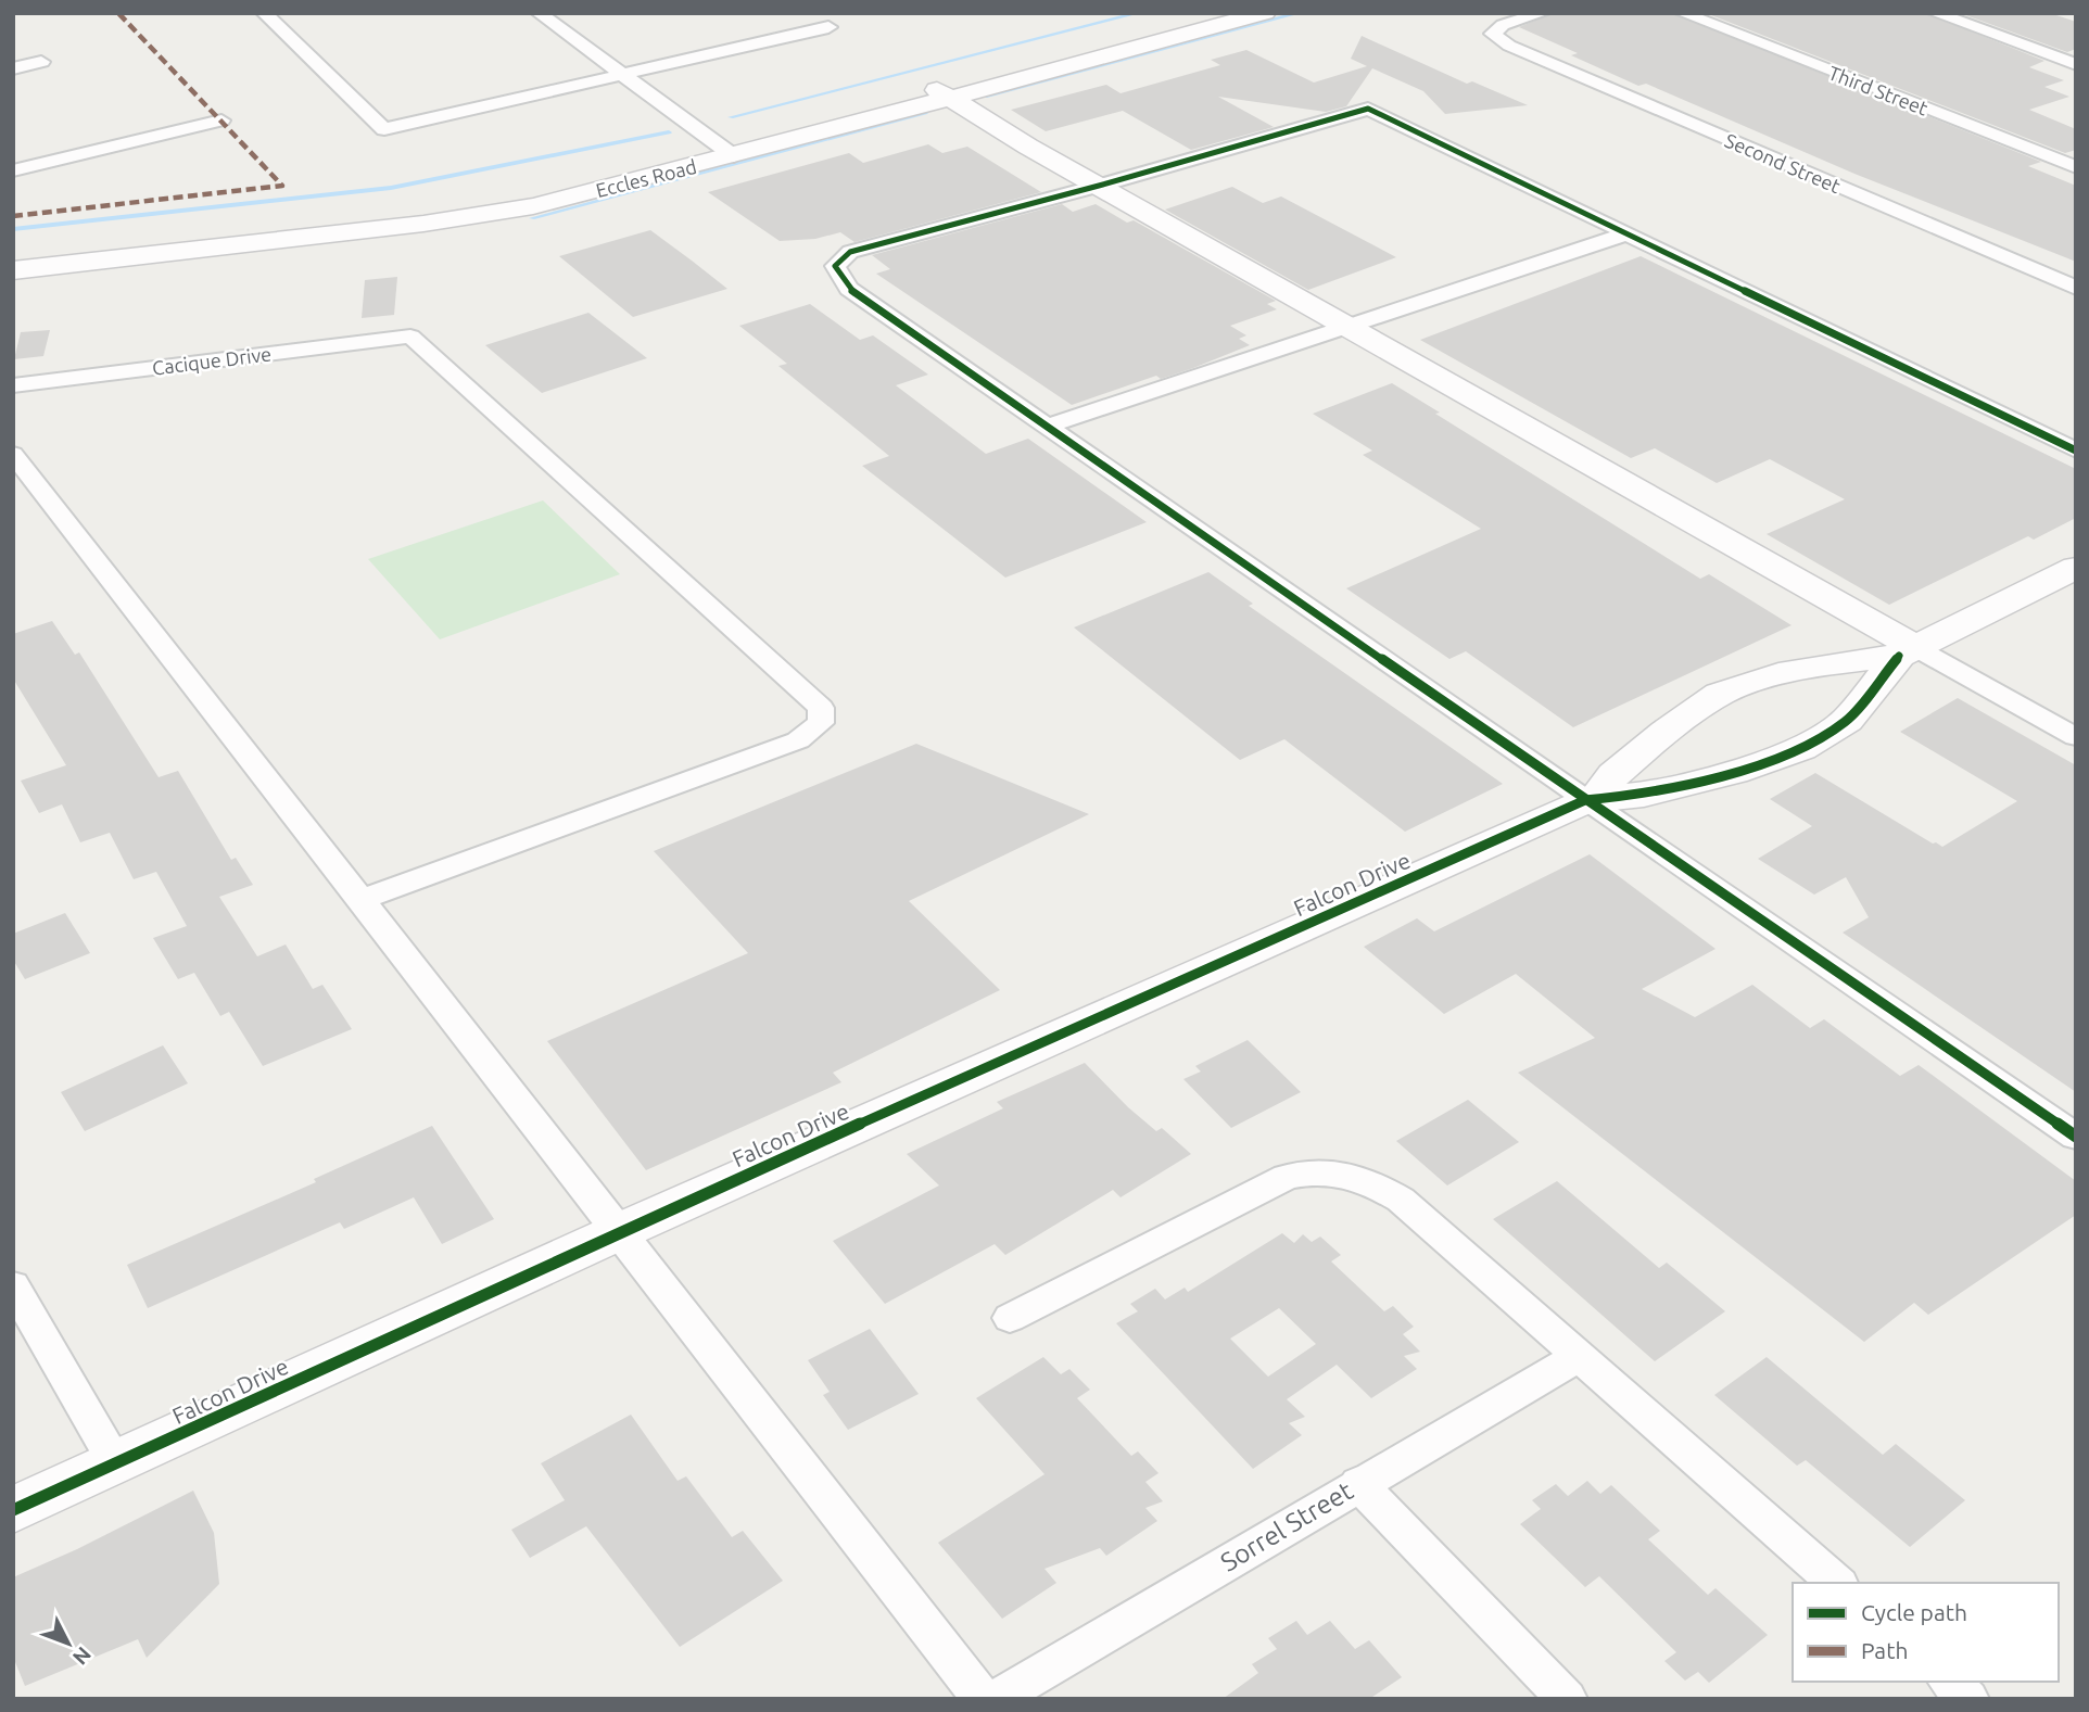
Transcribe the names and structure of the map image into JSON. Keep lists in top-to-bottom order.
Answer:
{
  "streets": {
    "street": [
      "Third Street",
      "Second Street",
      "Eccles Road",
      "Cacique Drive",
      "Falcon Drive",
      "Sorrel Street"
    ]
  },
  "legend": ["Cycle path", "Path"],
  "north": "bottom right"
}
